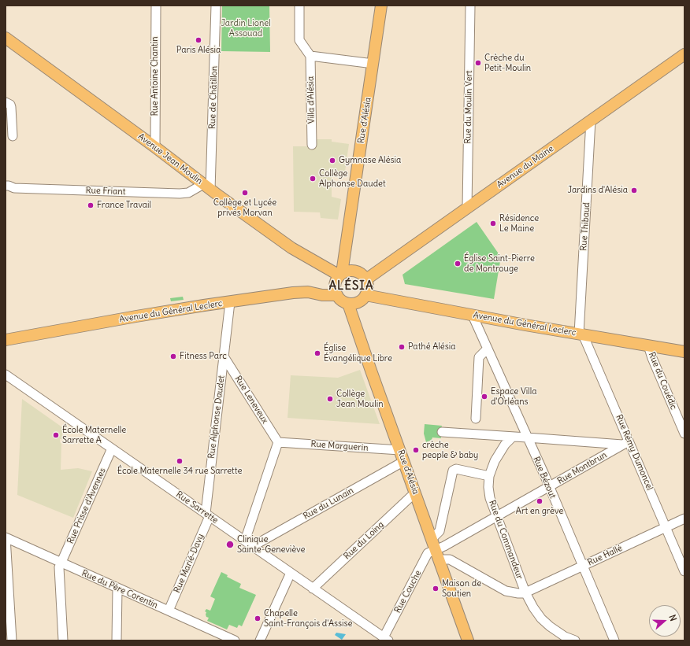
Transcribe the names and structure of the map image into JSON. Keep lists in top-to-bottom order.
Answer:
{
  "streets": {
    "main road": [
      "Rue d'Alésia",
      "Avenue Jean Moulin",
      "Avenue du Maine",
      "Avenue du Général Leclerc"
    ],
    "street": [
      "Rue Antoine Chantin",
      "Rue de Châtillon",
      "Villa d'Alésia",
      "Rue du Moulin Vert",
      "Rue Friant",
      "Rue Thibaud",
      "Rue du Couédic",
      "Rue Leneveux",
      "Rue Alphonse Daudet",
      "Rue Marguerin",
      "Rue Rémy Dumoncel",
      "Rue Montbrun",
      "Rue Bézout",
      "Rue du Lunain",
      "Rue Prisse d'Avennes",
      "Rue Sarrette",
      "Rue du Commandeur",
      "Rue du Loing",
      "Rue Hallé",
      "Rue Marié-Davy",
      "Rue du Père Corentin",
      "Rue Couche"
    ]
  },
  "crossings": [
    ["Rue Antoine Chantin", "Avenue Jean Moulin"],
    ["Rue de Châtillon", "Avenue Jean Moulin"],
    ["Rue de Châtillon", "Rue Friant"],
    ["Rue du Moulin Vert", "Avenue du Maine"],
    ["Rue d'Alésia", "Avenue Jean Moulin"],
    ["Rue d'Alésia", "Avenue du Maine"],
    ["Rue d'Alésia", "Avenue du Général Leclerc"],
    ["Rue d'Alésia", "Rue Marguerin"],
    ["Rue d'Alésia", "Rue Montbrun"],
    ["Rue d'Alésia", "Rue du Lunain"],
    ["Rue d'Alésia", "Rue du Loing"],
    ["Rue d'Alésia", "Rue Couche"],
    ["Avenue Jean Moulin", "Avenue du Maine"],
    ["Avenue Jean Moulin", "Rue Friant"],
    ["Avenue Jean Moulin", "Avenue du Général Leclerc"],
    ["Avenue du Maine", "Rue Thibaud"],
    ["Avenue du Maine", "Avenue du Général Leclerc"],
    ["Rue Thibaud", "Avenue du Général Leclerc"],
    ["Rue Thibaud", "Rue Rémy Dumoncel"],
    ["Avenue du Général Leclerc", "Rue du Couédic"],
    ["Avenue du Général Leclerc", "Rue Alphonse Daudet"],
    ["Avenue du Général Leclerc", "Rue Rémy Dumoncel"],
    ["Avenue du Général Leclerc", "Rue Bézout"],
    ["Rue Leneveux", "Rue Alphonse Daudet"],
    ["Rue Leneveux", "Rue Marguerin"],
    ["Rue Alphonse Daudet", "Rue Sarrette"],
    ["Rue Alphonse Daudet", "Rue Marié-Davy"],
    ["Rue Rémy Dumoncel", "Rue Montbrun"],
    ["Rue Rémy Dumoncel", "Rue Hallé"],
    ["Rue Montbrun", "Rue Bézout"],
    ["Rue Montbrun", "Rue du Commandeur"],
    ["Rue Montbrun", "Rue Couche"],
    ["Rue Bézout", "Rue Hallé"],
    ["Rue du Lunain", "Rue Sarrette"],
    ["Rue Prisse d'Avennes", "Rue Sarrette"],
    ["Rue Prisse d'Avennes", "Rue du Père Corentin"],
    ["Rue Sarrette", "Rue du Loing"],
    ["Rue Sarrette", "Rue Marié-Davy"],
    ["Rue Sarrette", "Rue Couche"],
    ["Rue du Commandeur", "Rue Hallé"],
    ["Rue Marié-Davy", "Rue du Père Corentin"]
  ],
  "districts": ["ALÉSIA"],
  "parks": ["Jardin Lionel Assouad"],
  "places": [
    "Paris Alésia",
    "Crèche du Petit-Moulin",
    "Gymnase Alésia",
    "Collège Alphonse Daudet",
    "Jardins d'Alésia",
    "Collège et Lycée privés Morvan",
    "France Travail",
    "Résidence Le Maine",
    "Église Saint-Pierre de Montrouge",
    "Pathé Alésia",
    "Église Évangélique Libre",
    "Fitness Parc",
    "Espace Villa d'Orléans",
    "Collège Jean Moulin",
    "École Maternelle Sarrette A",
    "crèche people & baby",
    "École Maternelle 34 rue Sarrette",
    "Art en grève",
    "Clinique Sainte-Geneviève",
    "Maison de Soutien",
    "Chapelle Saint-François d'Assise"
  ],
  "north": "right"
}
